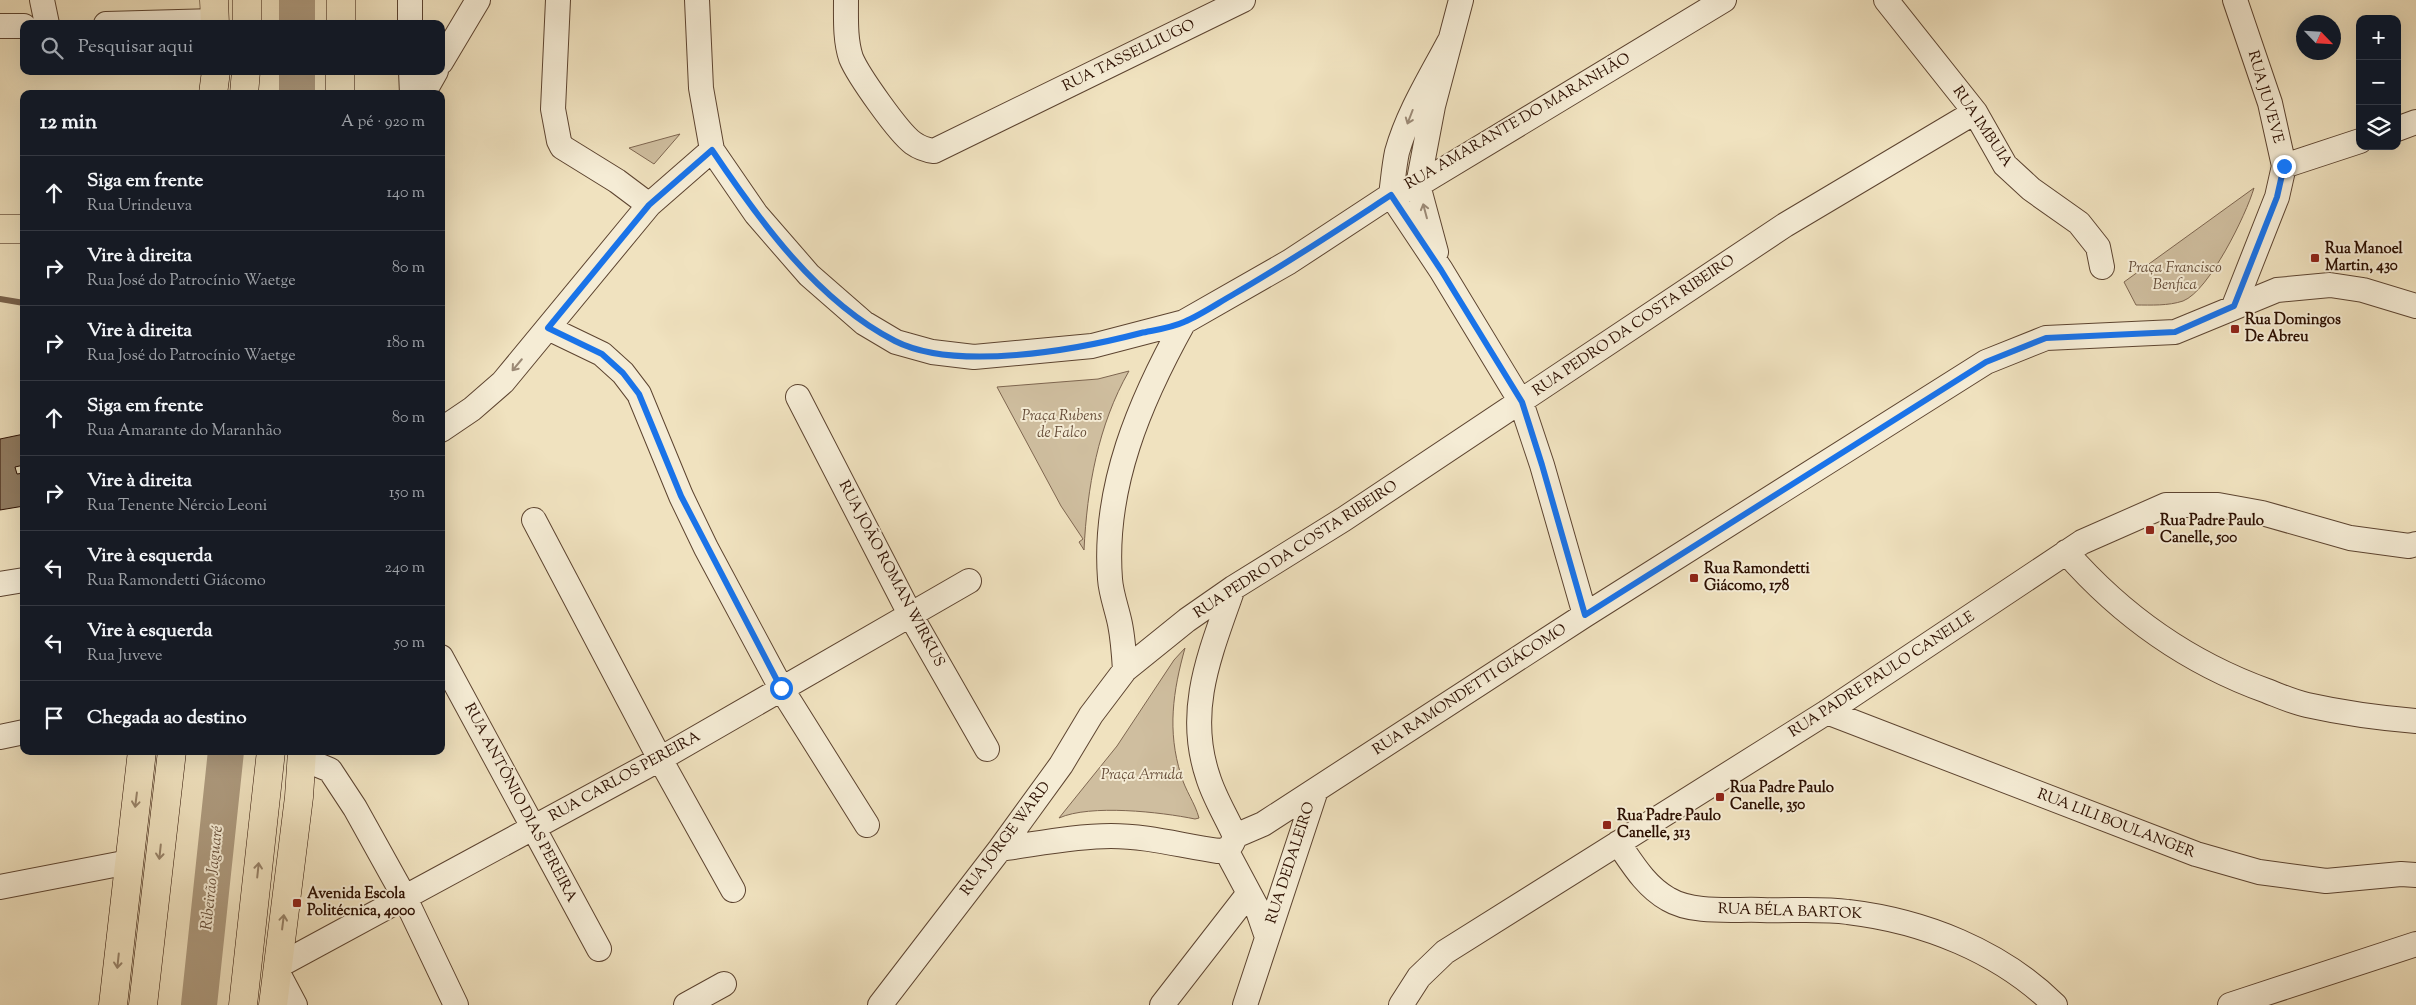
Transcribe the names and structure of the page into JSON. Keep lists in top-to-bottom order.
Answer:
{
  "streets": {
    "street": [
      "RUA TASSELLIUGO",
      "RUA JUVEVE",
      "RUA AMARANTE DO MARANHÃO",
      "RUA IMBUIA",
      "RUA PEDRO DA COSTA RIBEIRO",
      "RUA JOÃO ROMAN WIRKUS",
      "RUA PADRE PAULO CANELLE",
      "RUA RAMONDETTI GIÁCOMO",
      "RUA CARLOS PEREIRA",
      "RUA ANTÔNIO DIAS PEREIRA",
      "RUA LILI BOULANGER",
      "RUA JORGE WARD",
      "RUA DEDALEIRO",
      "RUA BÉLA BARTOK"
    ]
  },
  "crossings": [
    ["RUA JUVEVE", "RUA RAMONDETTI GIÁCOMO"],
    ["RUA IMBUIA", "RUA PEDRO DA COSTA RIBEIRO"],
    ["RUA PEDRO DA COSTA RIBEIRO", "RUA JORGE WARD"],
    ["RUA JOÃO ROMAN WIRKUS", "RUA CARLOS PEREIRA"],
    ["RUA PADRE PAULO CANELLE", "RUA LILI BOULANGER"],
    ["RUA PADRE PAULO CANELLE", "RUA BÉLA BARTOK"],
    ["RUA RAMONDETTI GIÁCOMO", "RUA DEDALEIRO"],
    ["RUA CARLOS PEREIRA", "RUA ANTÔNIO DIAS PEREIRA"]
  ],
  "water": ["Ribeirão Jaguaré"],
  "parks": ["Praça Francisco Benfica", "Praça Rubens de Falco", "Praça Arruda"],
  "places": {
    "transit": [
      "Rua Manoel Martin, 430",
      "Rua Domingos De Abreu",
      "Rua Padre Paulo Canelle, 500",
      "Rua Ramondetti Giácomo, 178",
      "Rua Padre Paulo Canelle, 350",
      "Rua Padre Paulo Canelle, 313",
      "Avenida Escola Politécnica, 4000"
    ]
  },
  "north": "bottom right",
  "page": {
    "map_buttons": ["+", "−"],
    "search": "Pesquisar aqui",
    "heading": ["12 min", "A pé · 920 m"],
    "list": [
      ["Siga em frente", "Rua Urindeuva", "140 m"],
      ["Vire à direita", "Rua José do Patrocínio Waetge", "80 m"],
      ["Vire à direita", "Rua José do Patrocínio Waetge", "180 m"],
      ["Siga em frente", "Rua Amarante do Maranhão", "80 m"],
      ["Vire à direita", "Rua Tenente Nércio Leoni", "150 m"],
      ["Vire à esquerda", "Rua Ramondetti Giácomo", "240 m"],
      ["Vire à esquerda", "Rua Juveve", "50 m"],
      "Chegada ao destino"
    ]
  }
}
